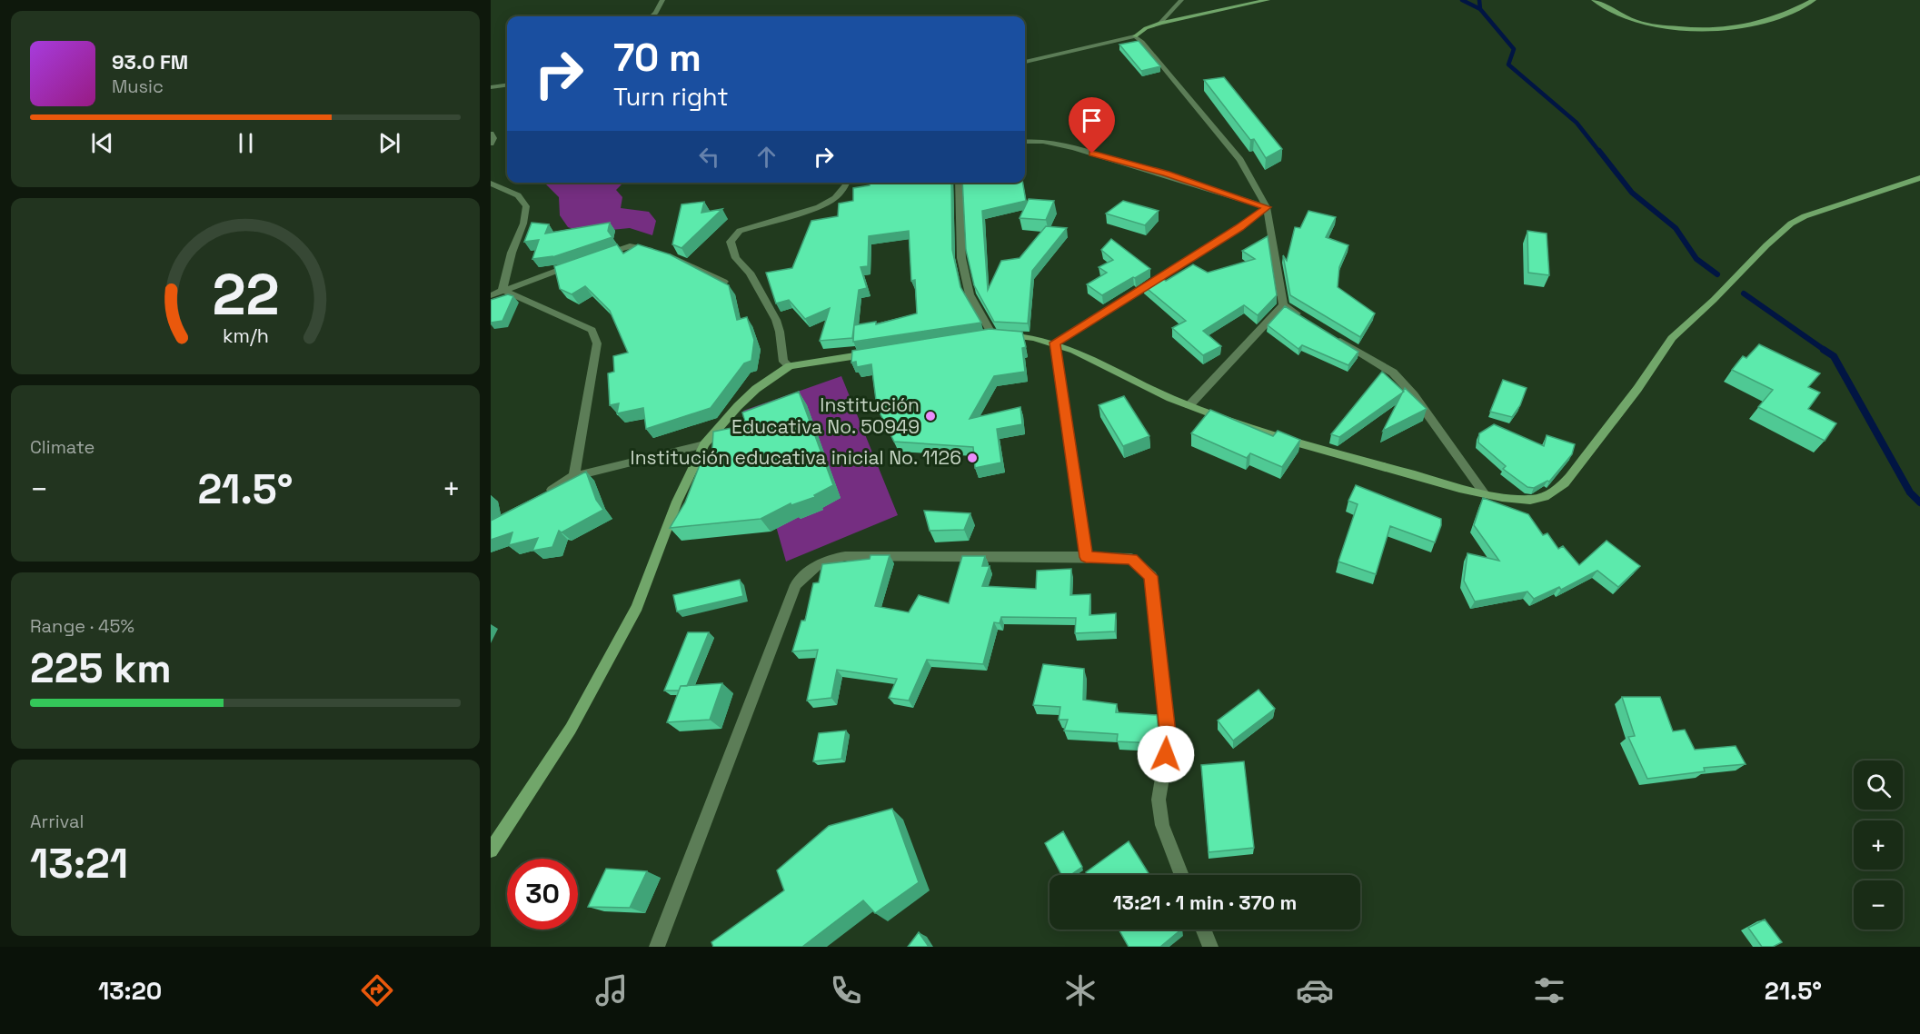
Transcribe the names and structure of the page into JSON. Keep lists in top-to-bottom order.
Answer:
{
  "places": ["Institución Educativa No. 50949", "Institución educativa inicial No. 1126"],
  "page": {
    "turn": ["70 m", "Turn right"],
    "song": ["93.0 FM", "Music"],
    "tile": [
      "Climate",
      ["Range · 45%", "225 km"],
      ["Arrival", "13:21"]
    ],
    "heat": ["−", "21.5°", "+"],
    "map_buttons": ["+", "−"],
    "limit": "30",
    "trip": "13:21 · 1 min · 370 m",
    "tabs": ["13:20", "21.5°"],
    "gauge": ["22", "km/h"]
  }
}
